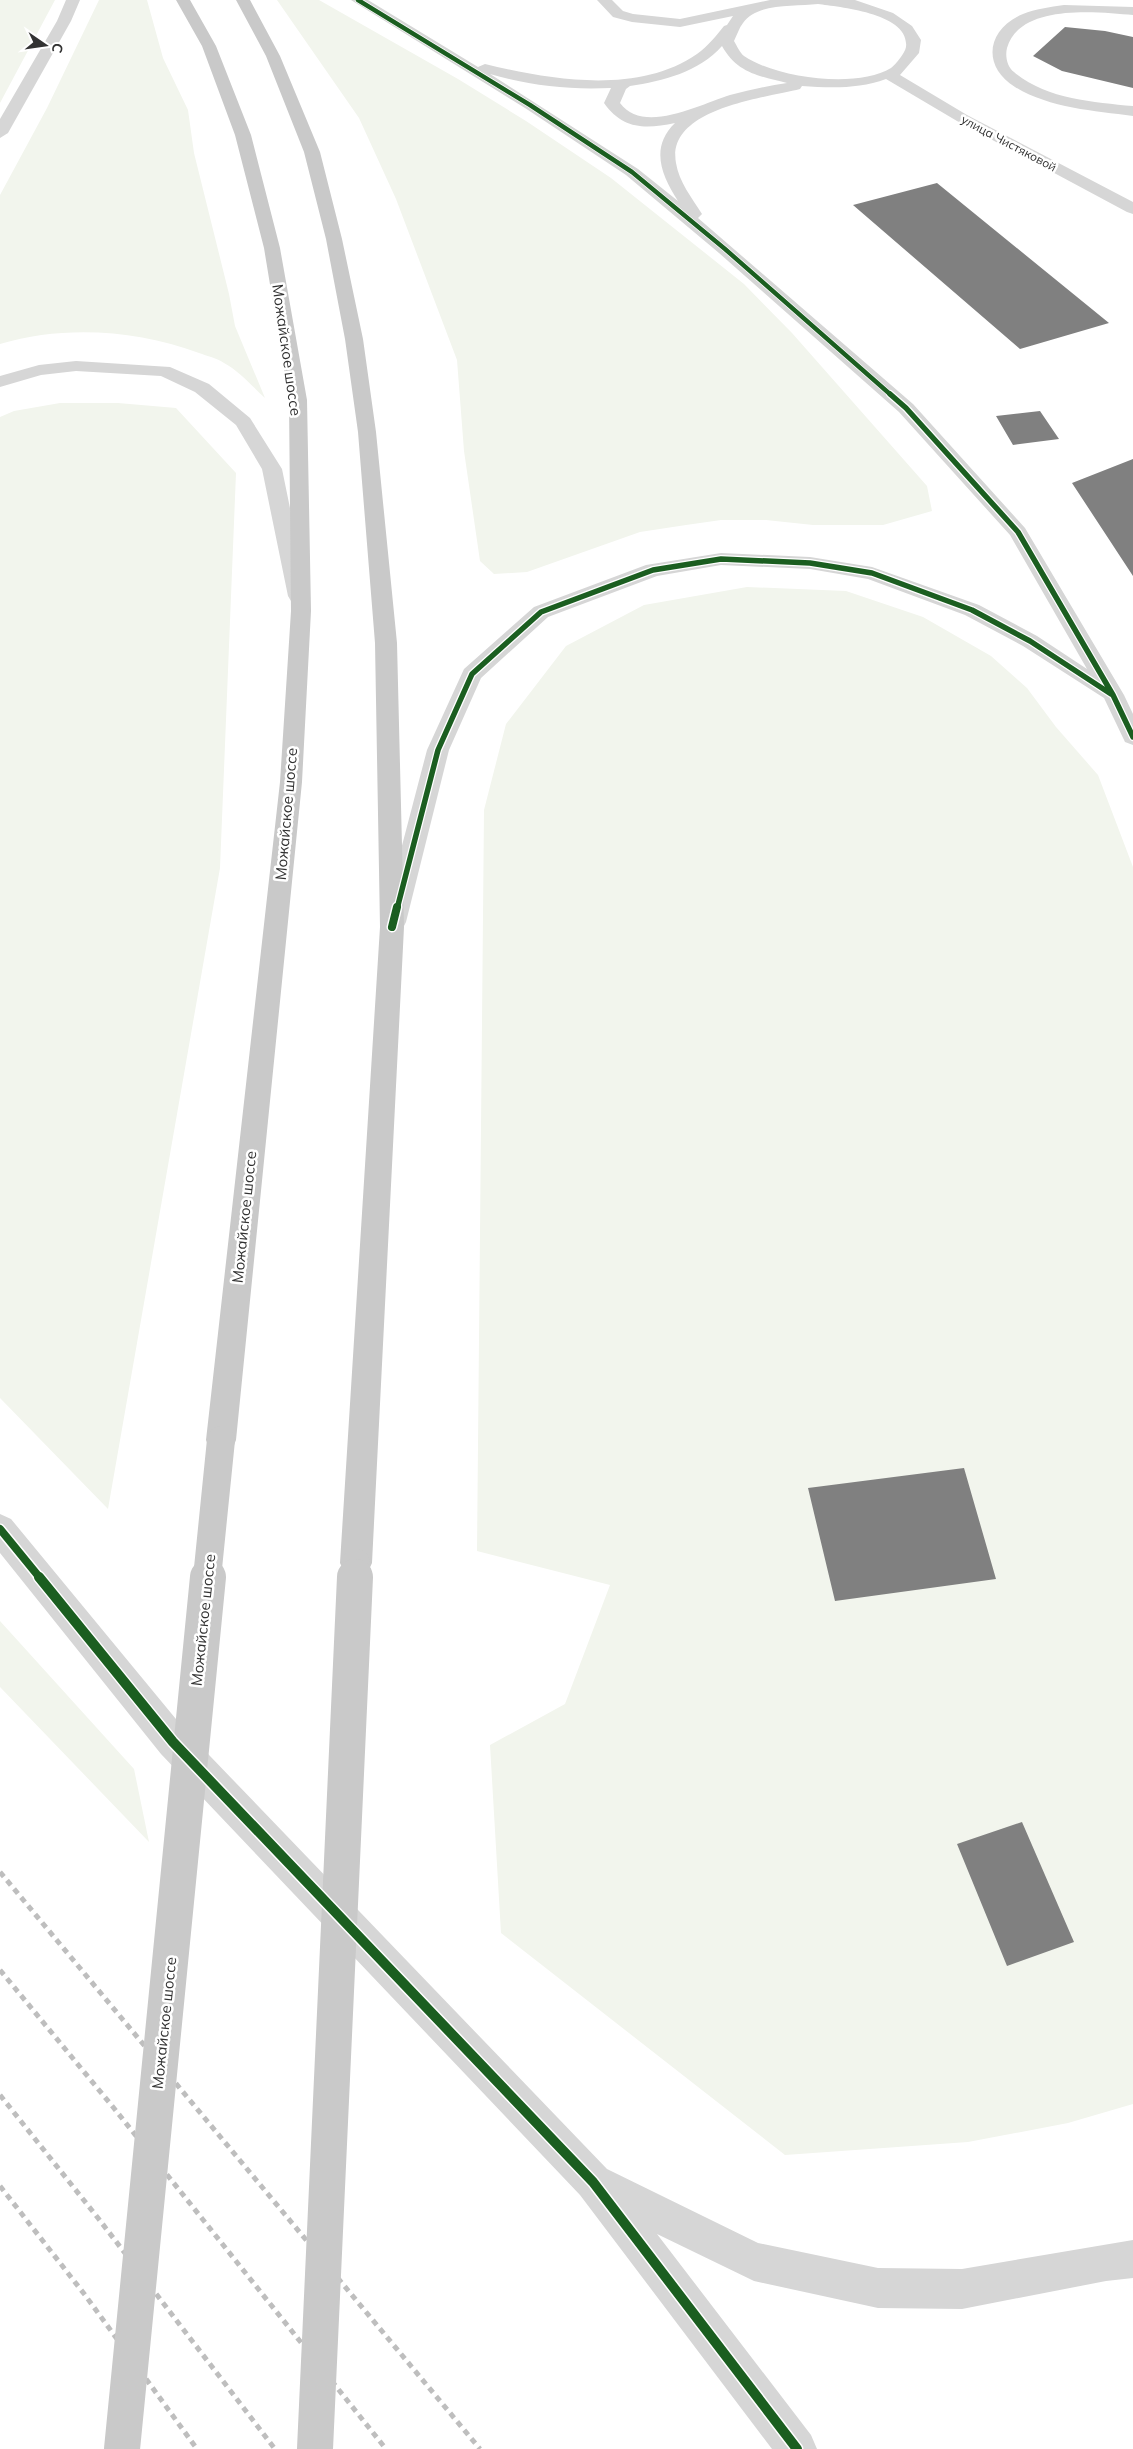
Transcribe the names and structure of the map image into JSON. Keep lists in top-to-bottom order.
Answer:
{
  "streets": {
    "main road": ["Можайское шоссе"],
    "street": ["улица Чистяковой"]
  },
  "north": "right"
}
